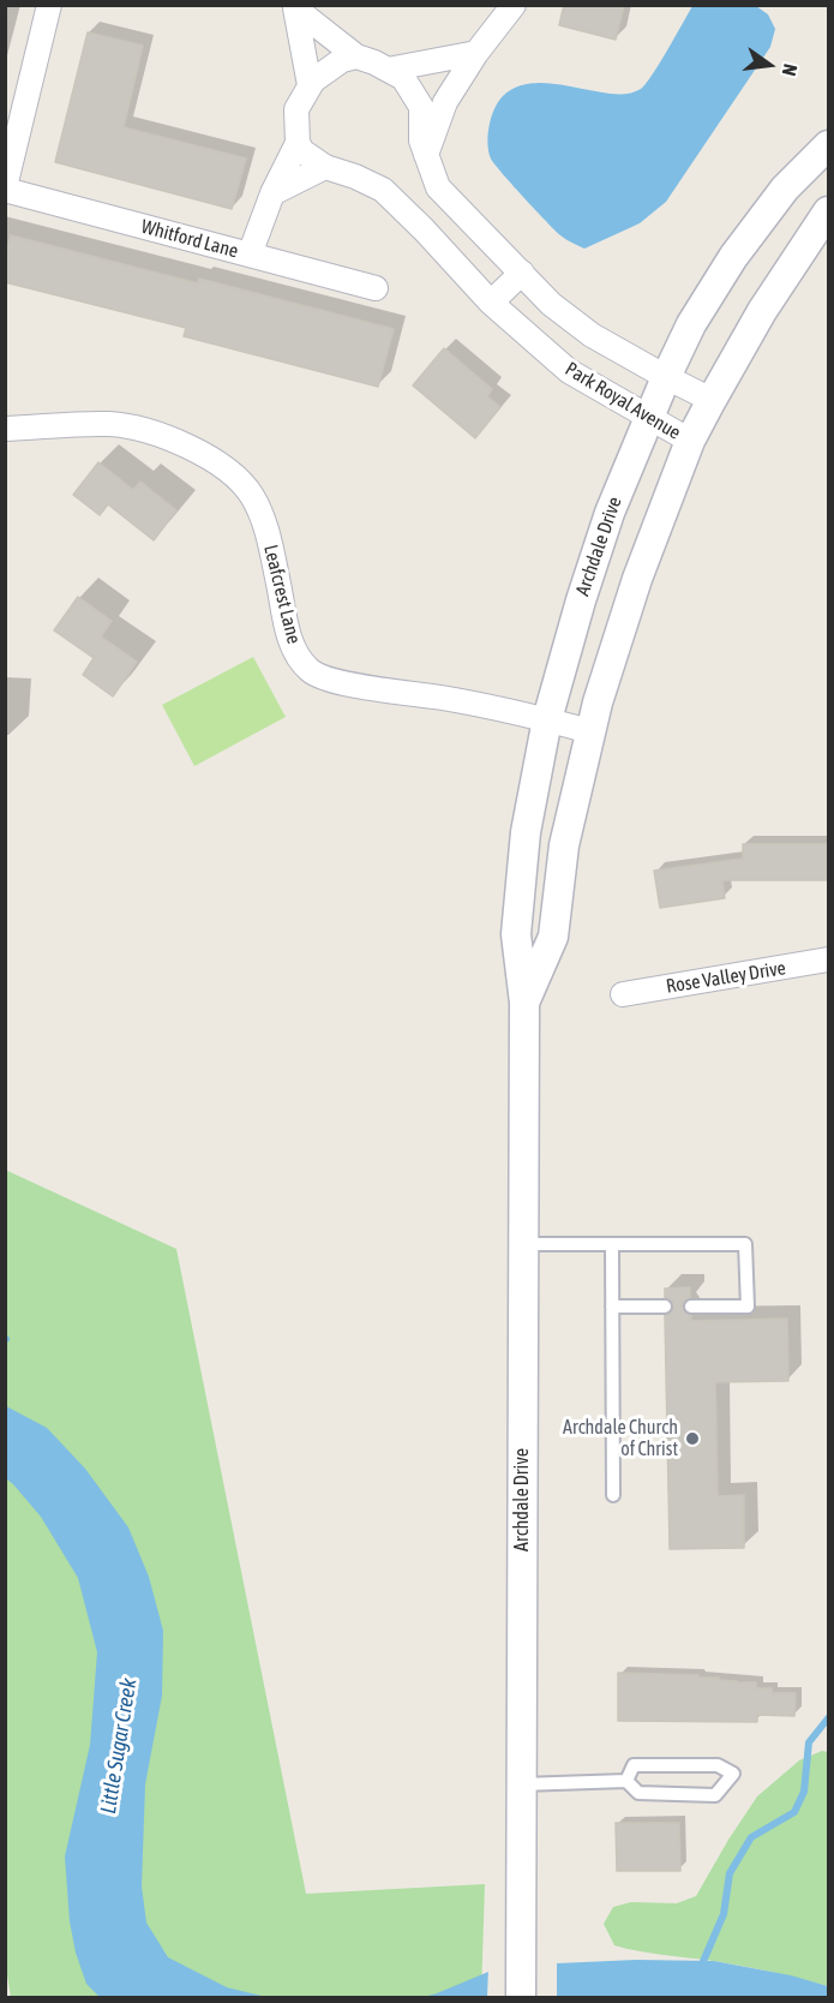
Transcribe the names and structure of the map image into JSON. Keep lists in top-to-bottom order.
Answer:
{
  "streets": {
    "street": [
      "Whitford Lane",
      "Park Royal Avenue",
      "Archdale Drive",
      "Leafcrest Lane",
      "Rose Valley Drive"
    ]
  },
  "crossings": [
    ["Park Royal Avenue", "Archdale Drive"],
    ["Archdale Drive", "Leafcrest Lane"]
  ],
  "water": ["Little Sugar Creek"],
  "places": ["Archdale Church of Christ"],
  "north": "right"
}
